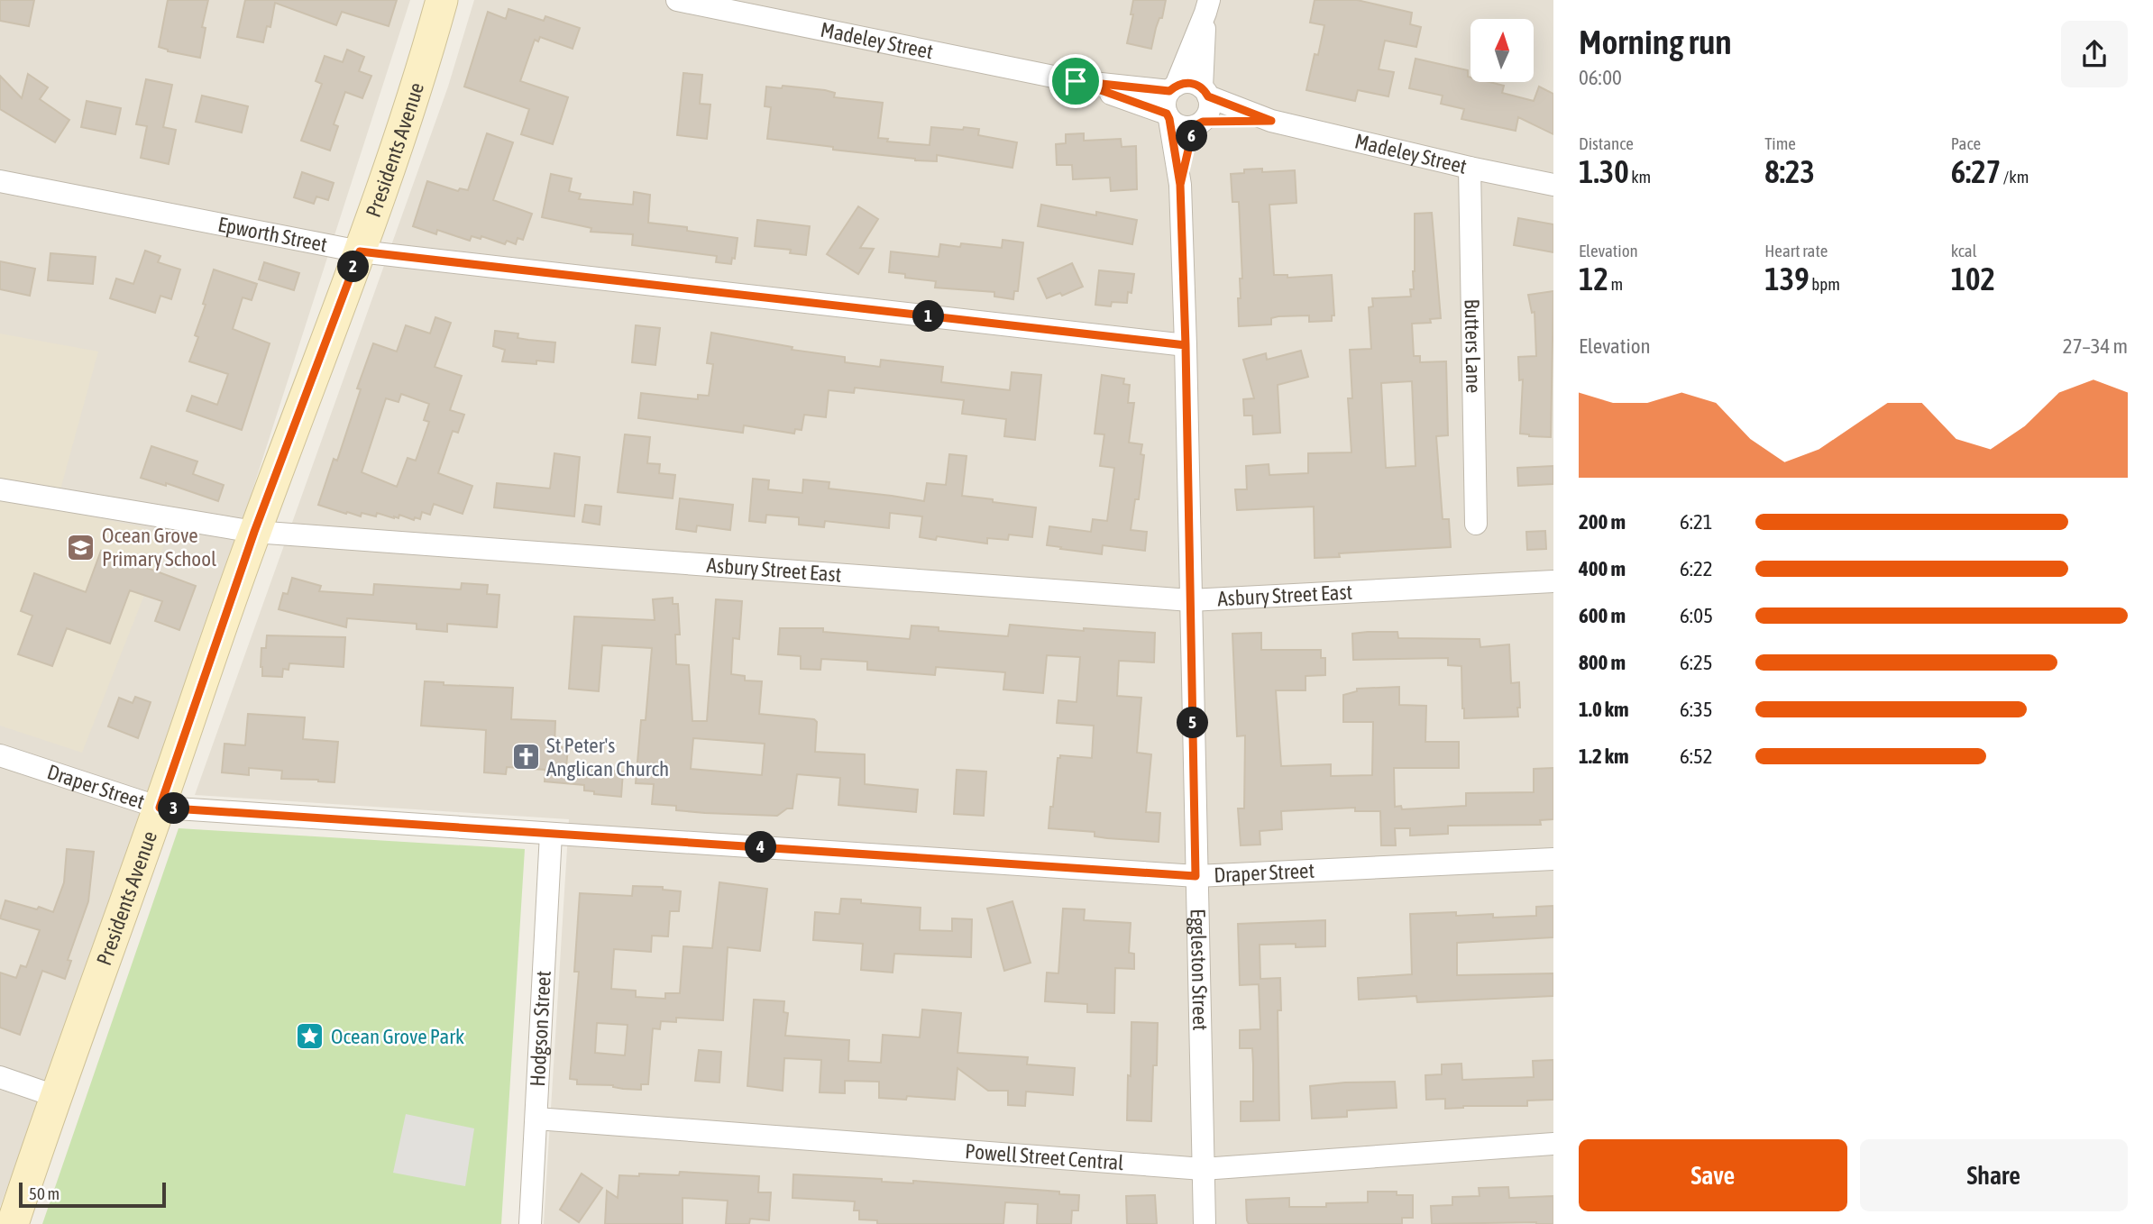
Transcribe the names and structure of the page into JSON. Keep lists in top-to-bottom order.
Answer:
{
  "streets": {
    "street": [
      "Madeley Street",
      "Presidents Avenue",
      "Epworth Street",
      "Butters Lane",
      "Asbury Street East",
      "Draper Street",
      "Eggleston Street",
      "Hodgson Street",
      "Powell Street Central"
    ]
  },
  "crossings": [
    ["Madeley Street", "Butters Lane"],
    ["Madeley Street", "Eggleston Street"],
    ["Presidents Avenue", "Epworth Street"],
    ["Presidents Avenue", "Asbury Street East"],
    ["Presidents Avenue", "Draper Street"],
    ["Epworth Street", "Eggleston Street"],
    ["Asbury Street East", "Eggleston Street"],
    ["Draper Street", "Eggleston Street"],
    ["Draper Street", "Hodgson Street"],
    ["Eggleston Street", "Powell Street Central"],
    ["Hodgson Street", "Powell Street Central"]
  ],
  "places": {
    "school or university": ["Ocean Grove Primary School"],
    "church": ["St Peter's Anglican Church"],
    "place": ["Ocean Grove Park"]
  },
  "scale_bar": "50 m",
  "north": "top",
  "page": {
    "heading": ["Morning run", "06:00"],
    "stats": [
      ["Distance", "1.30 km"],
      ["Time", "8:23"],
      ["Pace", "6:27 /km"],
      ["Elevation", "12 m"],
      ["Heart rate", "139 bpm"],
      ["kcal", "102"]
    ],
    "pins": [
      "6",
      "2",
      "1",
      "5",
      "3",
      "4"
    ],
    "chart": ["Elevation", "27–34 m"],
    "list": [
      {
        "name": "200 m",
        "note": "6:21"
      },
      {
        "name": "400 m",
        "note": "6:22"
      },
      {
        "name": "600 m",
        "note": "6:05"
      },
      {
        "name": "800 m",
        "note": "6:25"
      },
      {
        "name": "1.0 km",
        "note": "6:35"
      },
      {
        "name": "1.2 km",
        "note": "6:52"
      }
    ],
    "buttons": ["Save", "Share"],
    "scale": "50 m"
  }
}
